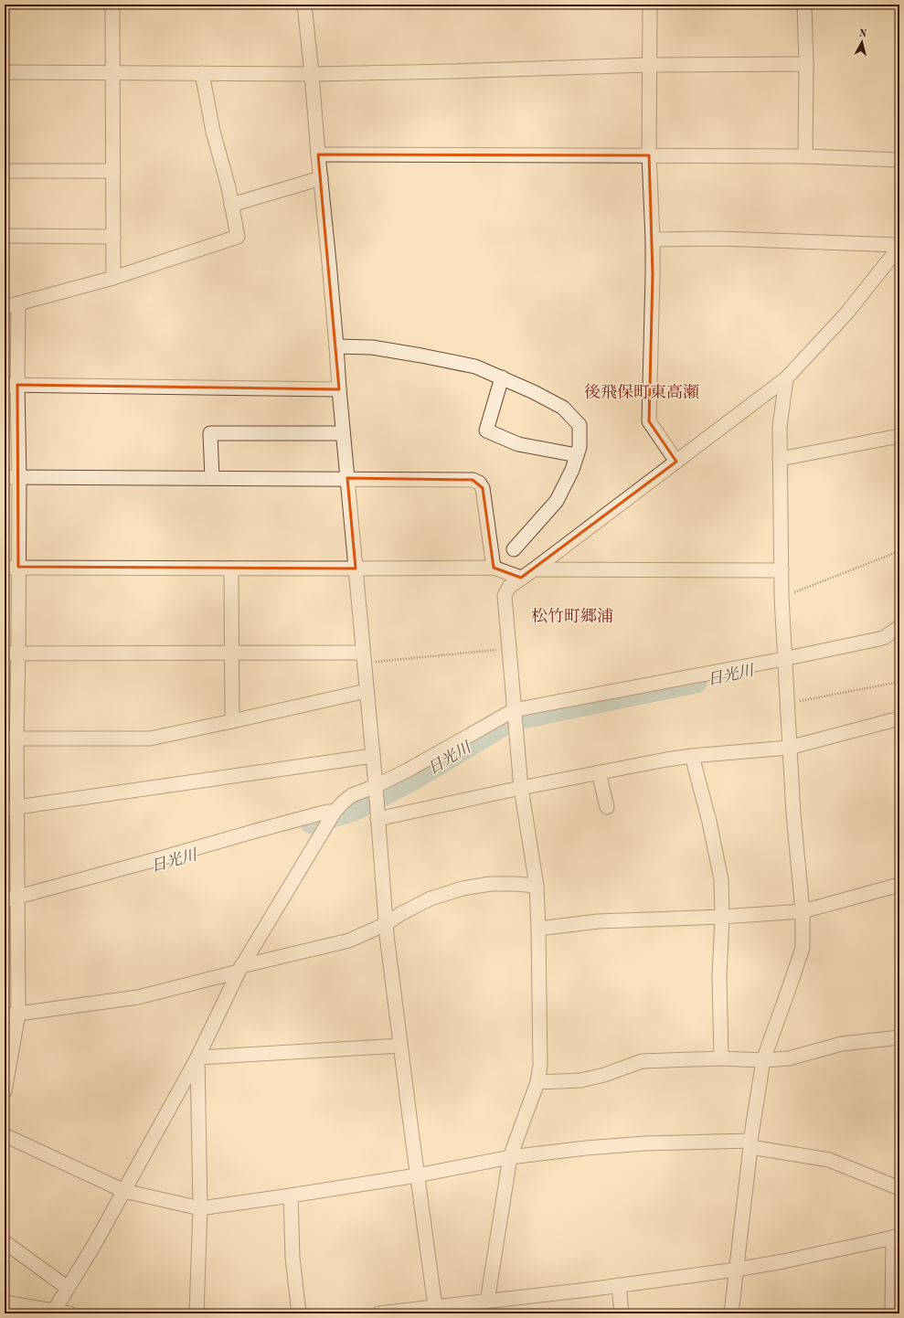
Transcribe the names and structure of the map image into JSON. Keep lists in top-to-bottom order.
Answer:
{
  "districts": ["後飛保町東高瀬", "松竹町郷浦"],
  "water": ["日光川"],
  "north": "top"
}
